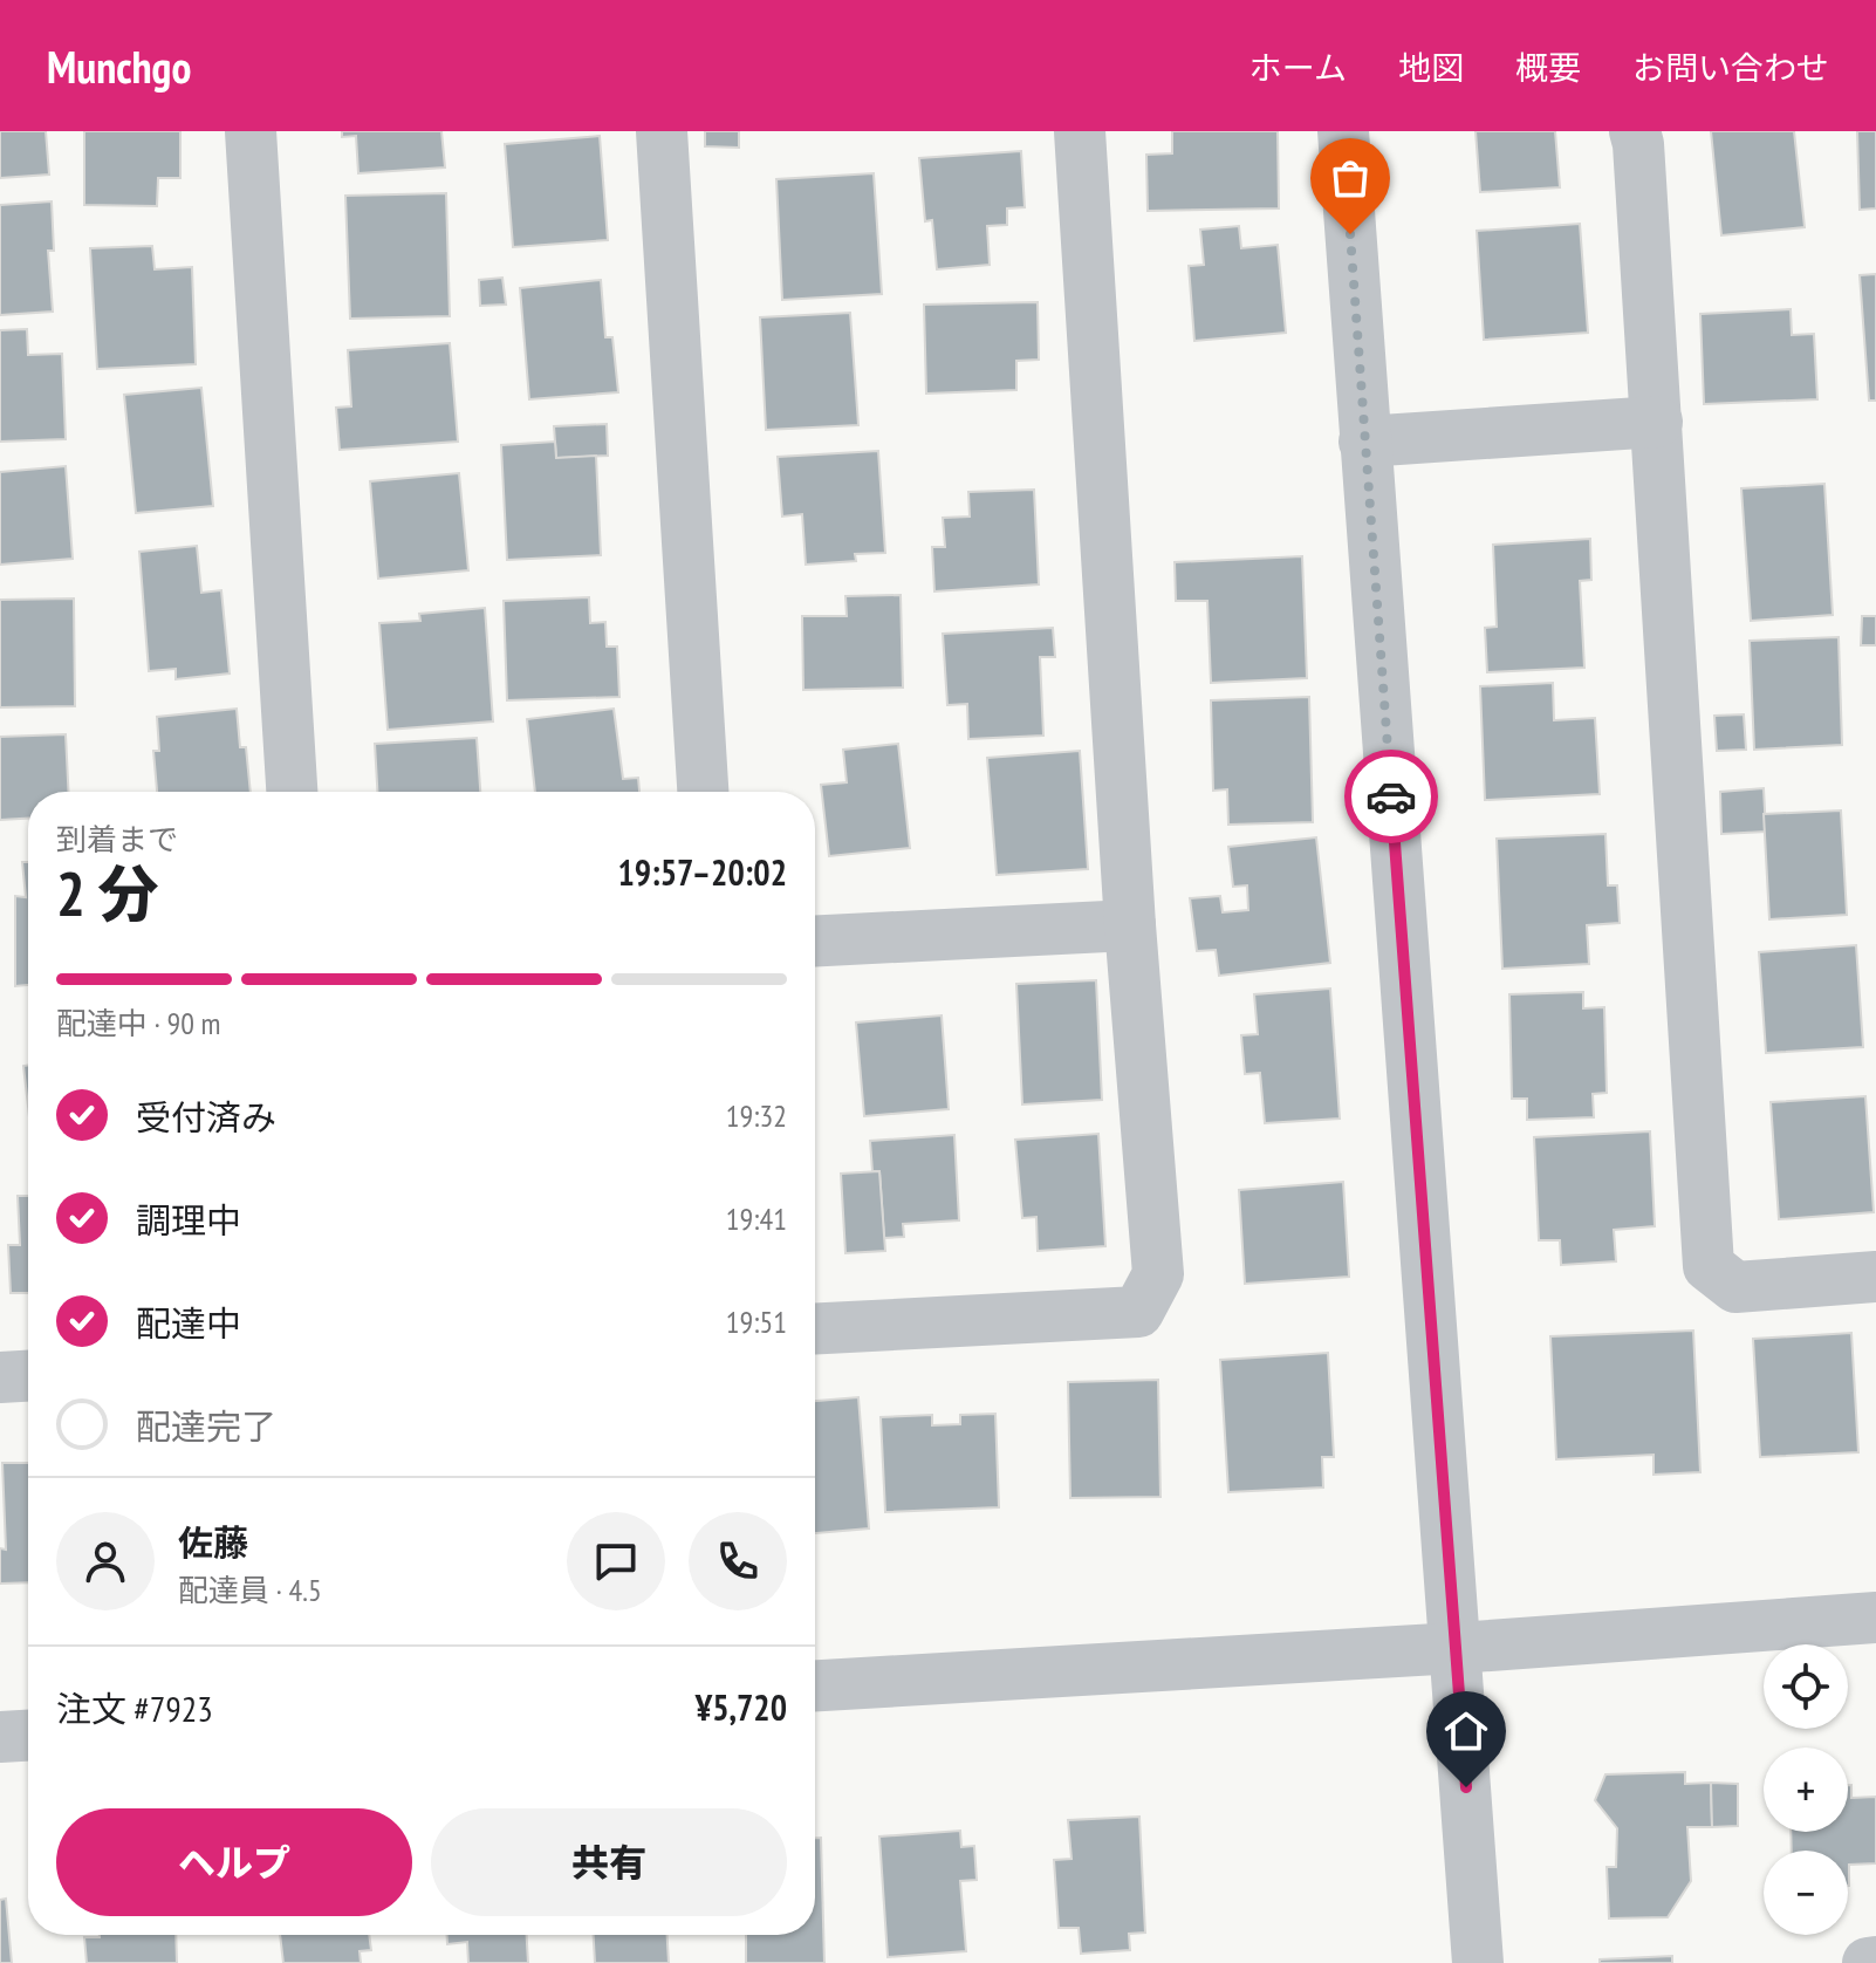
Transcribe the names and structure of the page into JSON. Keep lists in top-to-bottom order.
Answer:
{
  "page": {
    "header": "Munchgo",
    "nav": [
      "ホーム",
      "地図",
      "概要",
      "お問い合わせ"
    ],
    "heading": ["2 分", "到着まで", "19:57–20:02"],
    "panel": [
      "佐藤",
      "配達員 · 4.5",
      "注文 #7923",
      "¥5,720"
    ],
    "bar": "配達中 · 90 m",
    "list": [
      ["受付済み", "19:32"],
      ["調理中", "19:41"],
      ["配達中", "19:51"],
      "配達完了"
    ],
    "map_buttons": ["+", "−"],
    "buttons": ["ヘルプ", "共有"]
  }
}
